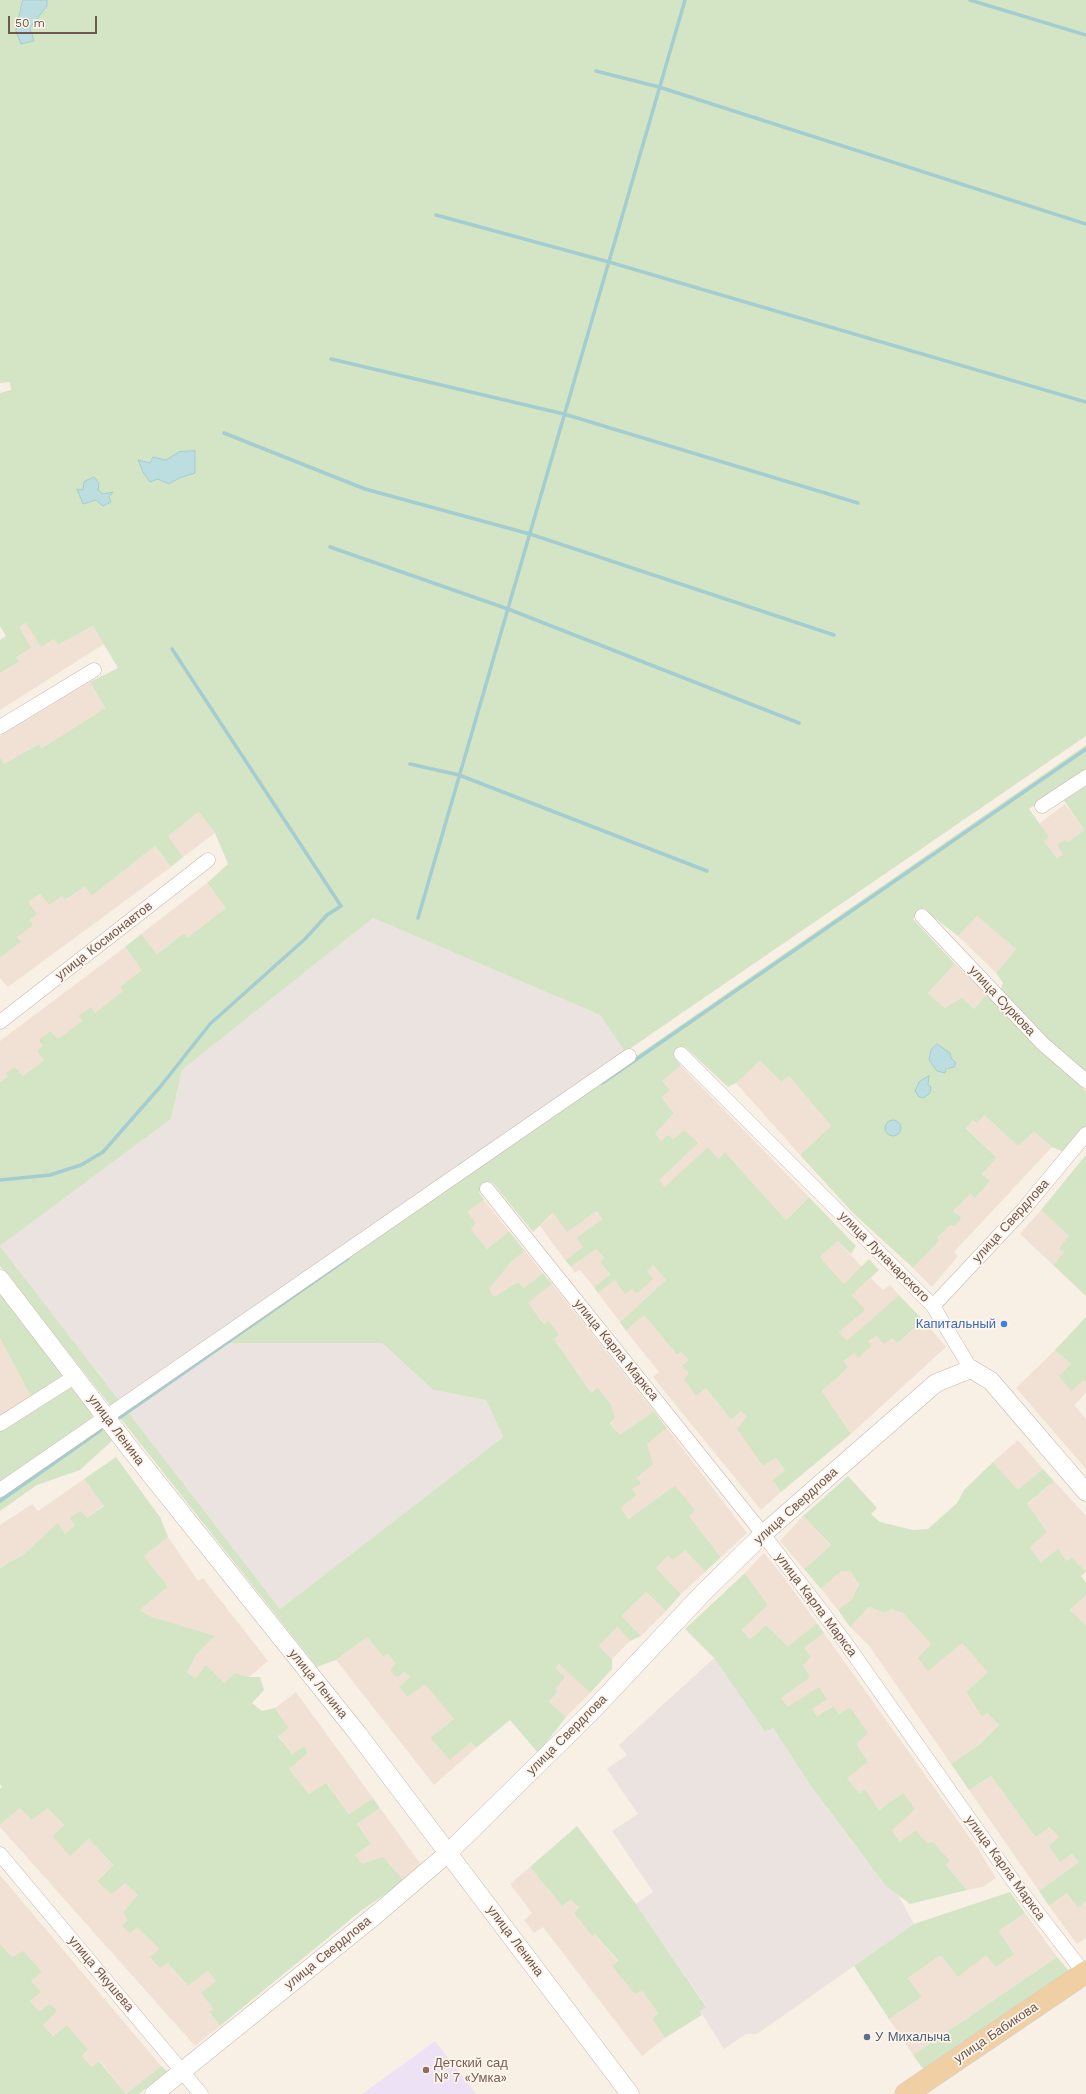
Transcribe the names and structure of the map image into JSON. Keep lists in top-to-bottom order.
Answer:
{
  "streets": {
    "main road": ["улица Бабикова"],
    "street": [
      "улица Космонавтов",
      "улица Суркова",
      "улица Свердлова",
      "улица Луначарского",
      "улица Карла Маркса",
      "улица Ленина",
      "улица Якушева"
    ]
  },
  "crossings": [
    ["улица Свердлова", "улица Луначарского"],
    ["улица Свердлова", "улица Карла Маркса"],
    ["улица Свердлова", "улица Ленина"],
    ["улица Свердлова", "улица Якушева"],
    ["улица Карла Маркса", "улица Бабикова"]
  ],
  "places": ["Капитальный", "У Михалыча", "Детский сад № 7 «Умка»"],
  "scale_bar": "50 m"
}
